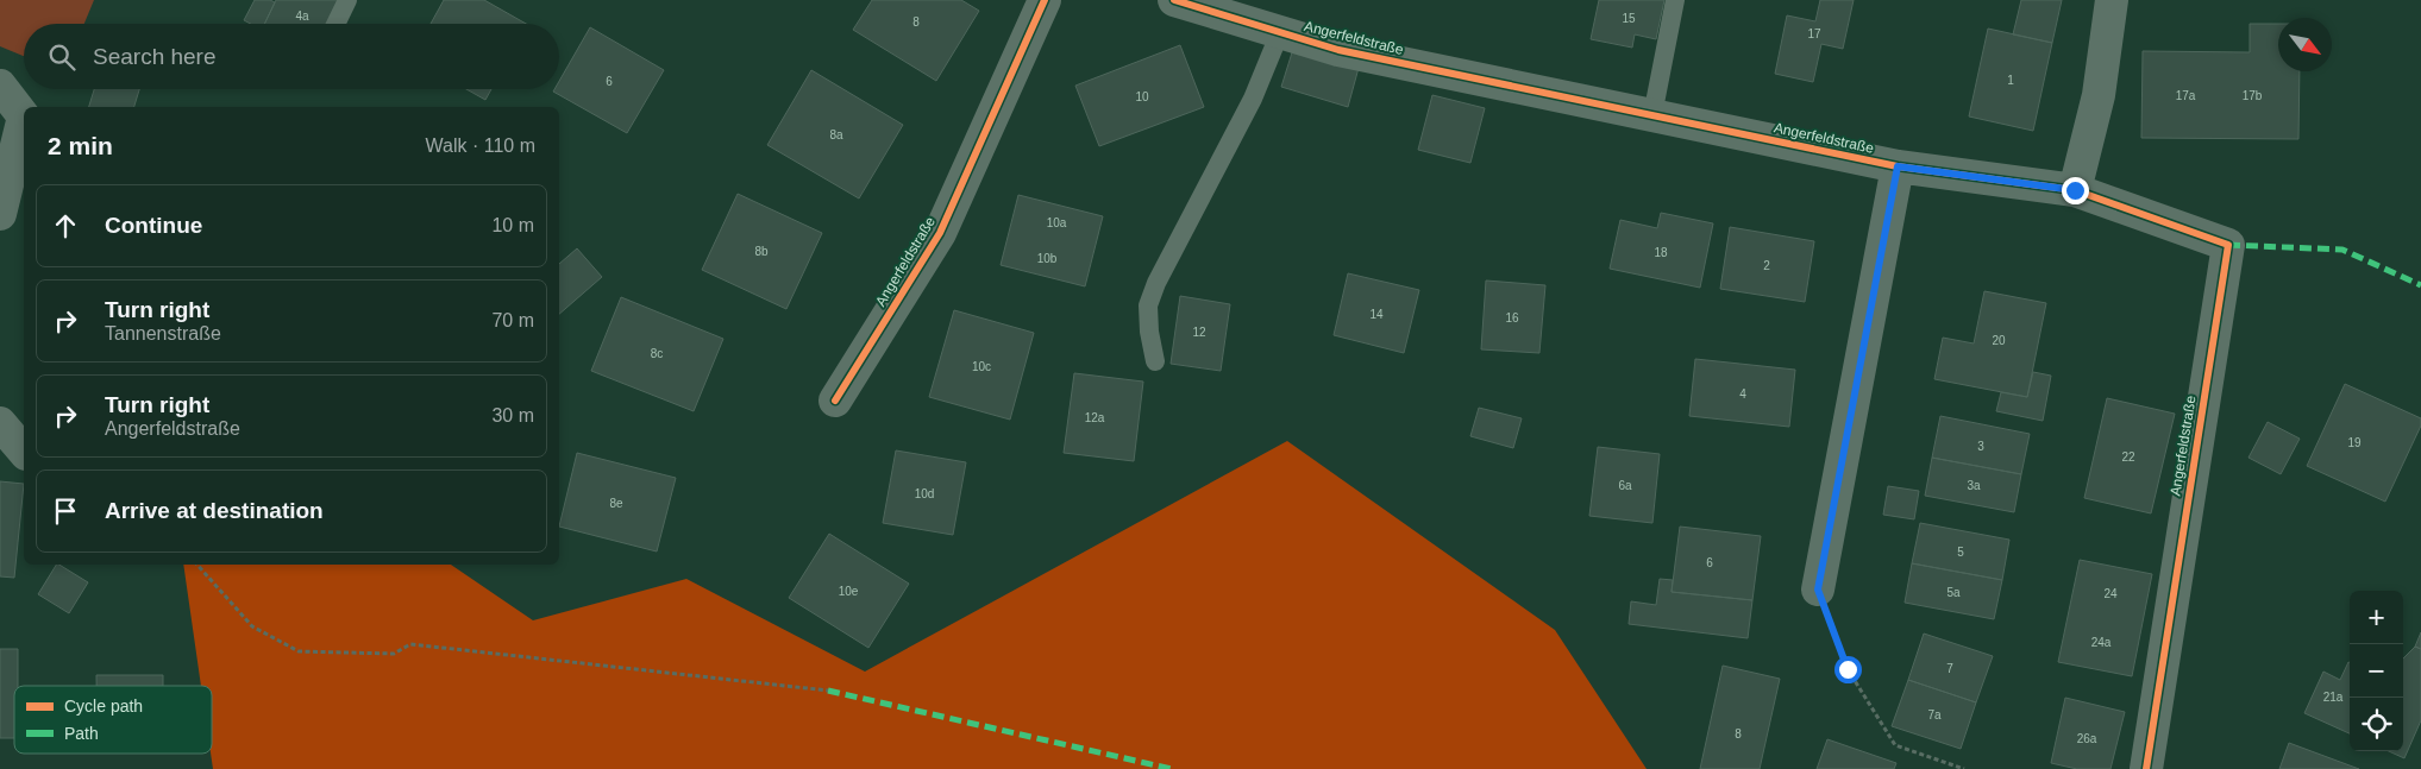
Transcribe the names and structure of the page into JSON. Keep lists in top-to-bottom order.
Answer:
{
  "streets": {
    "street": ["Angerfeldstraße"]
  },
  "house_numbers": [
    "4a",
    "15",
    "8",
    "17",
    "1",
    "6",
    "17a",
    "17b",
    "10",
    "8a",
    "10a",
    "8b",
    "18",
    "10b",
    "2",
    "14",
    "16",
    "12",
    "20",
    "8c",
    "10c",
    "4",
    "12a",
    "19",
    "3",
    "22",
    "6a",
    "3a",
    "10d",
    "8e",
    "5",
    "6",
    "10e",
    "5a",
    "24",
    "24a",
    "7",
    "21a",
    "7a",
    "8",
    "26a"
  ],
  "legend": ["Cycle path", "Path"],
  "north": "bottom right",
  "page": {
    "search": "Search here",
    "heading": ["2 min", "Walk · 110 m"],
    "list": [
      ["Continue", "10 m"],
      ["Turn right", "Tannenstraße", "70 m"],
      ["Turn right", "Angerfeldstraße", "30 m"],
      "Arrive at destination"
    ],
    "map_buttons": ["+", "−"]
  }
}
